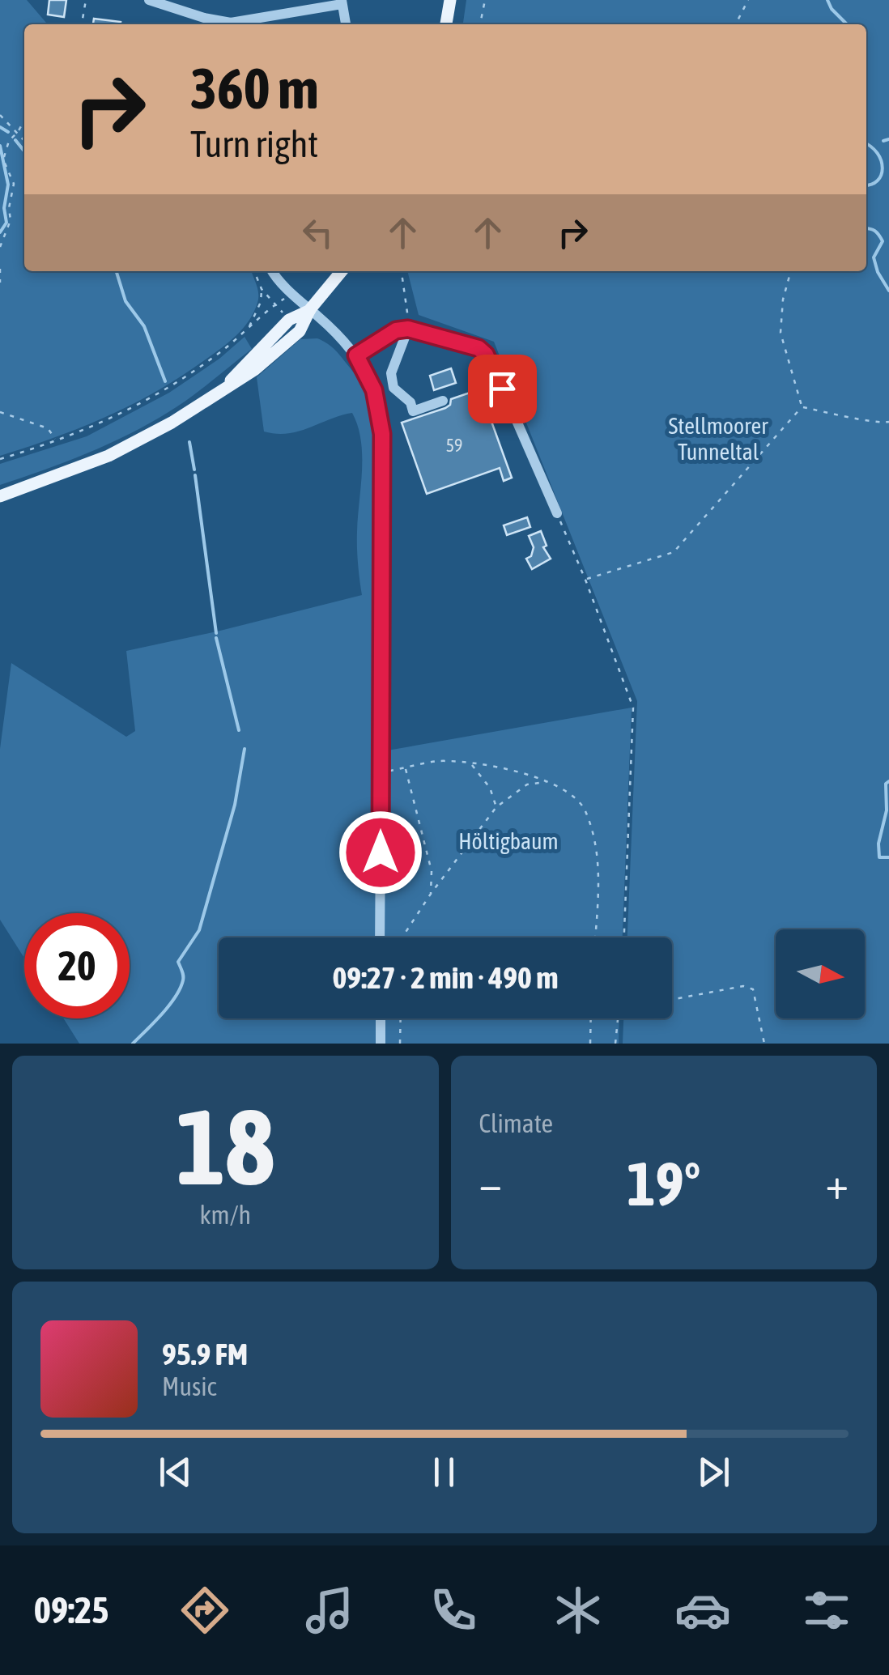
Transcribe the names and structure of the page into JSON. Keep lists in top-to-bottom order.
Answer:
{
  "parks": ["Stellmoorer Tunneltal", "Höltigbaum"],
  "house_numbers": ["59"],
  "north": "right",
  "page": {
    "turn": ["360 m", "Turn right"],
    "limit": "20",
    "trip": "09:27 · 2 min · 490 m",
    "tile": [
      ["18", "km/h"],
      "Climate"
    ],
    "heat": ["−", "19°", "+"],
    "song": ["95.9 FM", "Music"],
    "tabs": "09:25"
  }
}
